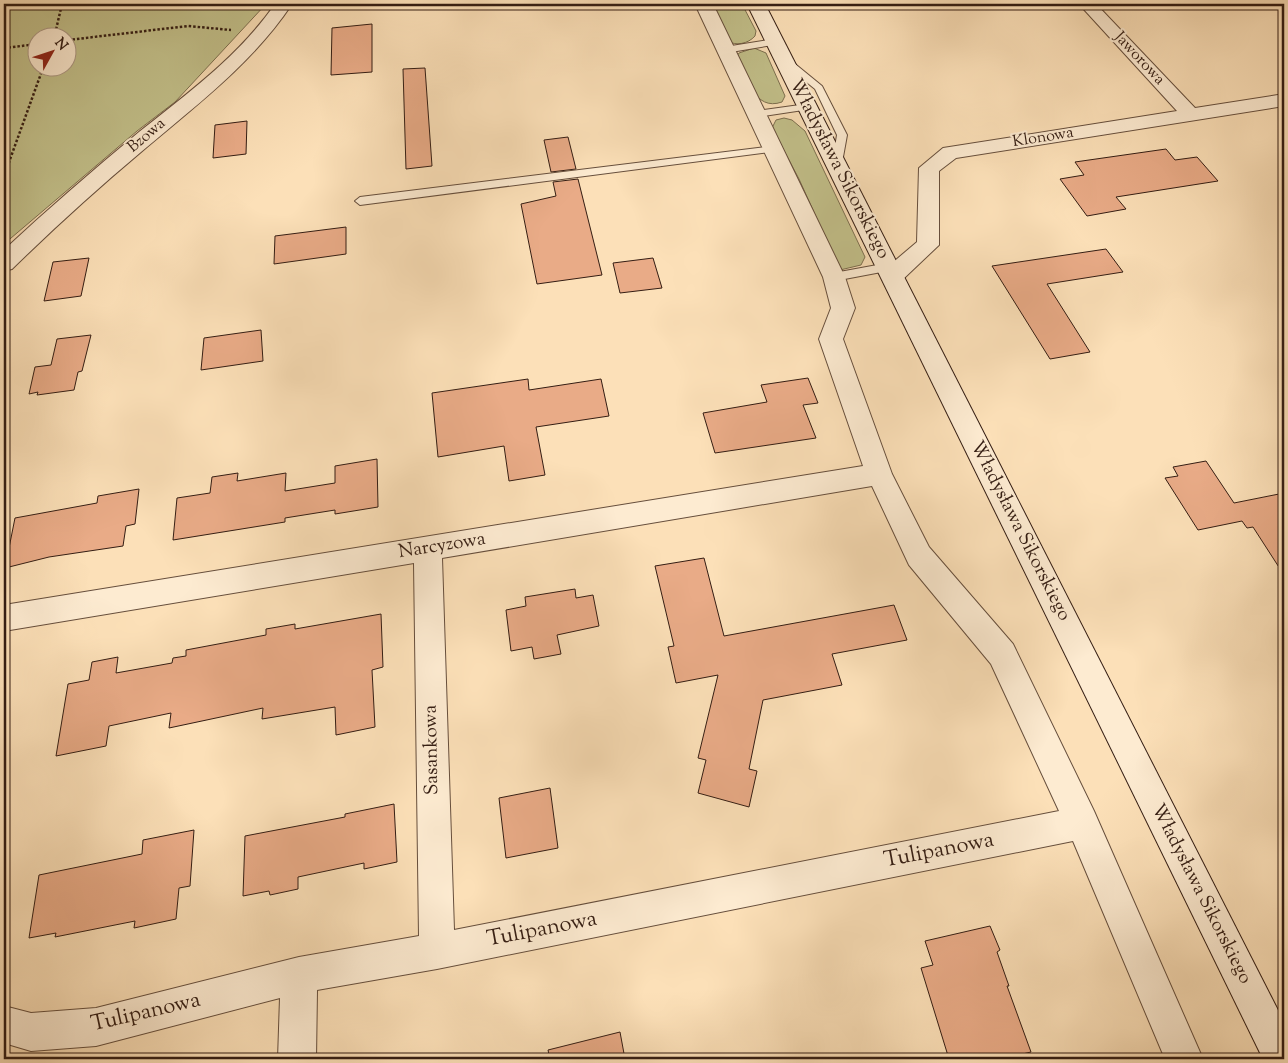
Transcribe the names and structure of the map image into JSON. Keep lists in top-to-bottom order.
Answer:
{
  "streets": {
    "street": [
      "Jaworowa",
      "Bzowa",
      "Klonowa",
      "Władysława Sikorskiego",
      "Narcyzowa",
      "Sasankowa",
      "Tulipanowa"
    ]
  },
  "crossings": [
    ["Jaworowa", "Klonowa"],
    ["Klonowa", "Władysława Sikorskiego"],
    ["Narcyzowa", "Sasankowa"],
    ["Sasankowa", "Tulipanowa"]
  ],
  "north": "top right"
}
